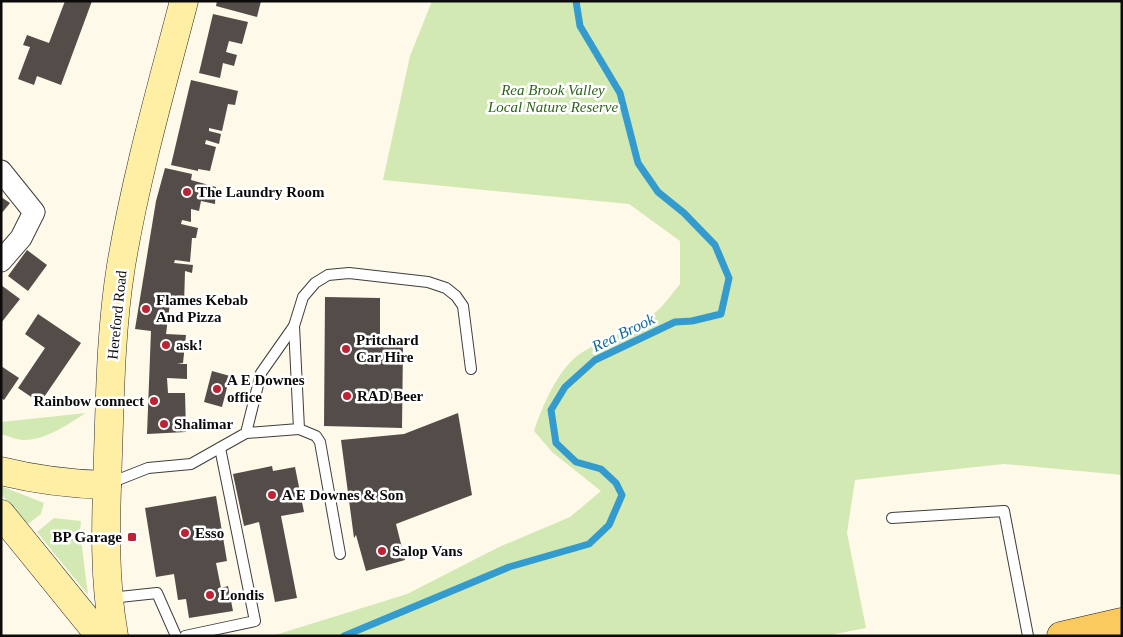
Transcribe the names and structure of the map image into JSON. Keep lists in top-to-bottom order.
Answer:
{
  "streets": {
    "street": ["Hereford Road"]
  },
  "water": ["Rea Brook"],
  "parks": ["Rea Brook Valley Local Nature Reserve"],
  "places": {
    "other": [
      "The Laundry Room",
      "Flames Kebab And Pizza",
      "ask!",
      "Pritchard Car Hire",
      "A E Downes office",
      "RAD Beer",
      "Rainbow connect",
      "Shalimar",
      "A E Downes & Son",
      "Esso",
      "Salop Vans",
      "Londis"
    ],
    "transit": ["BP Garage"]
  }
}
